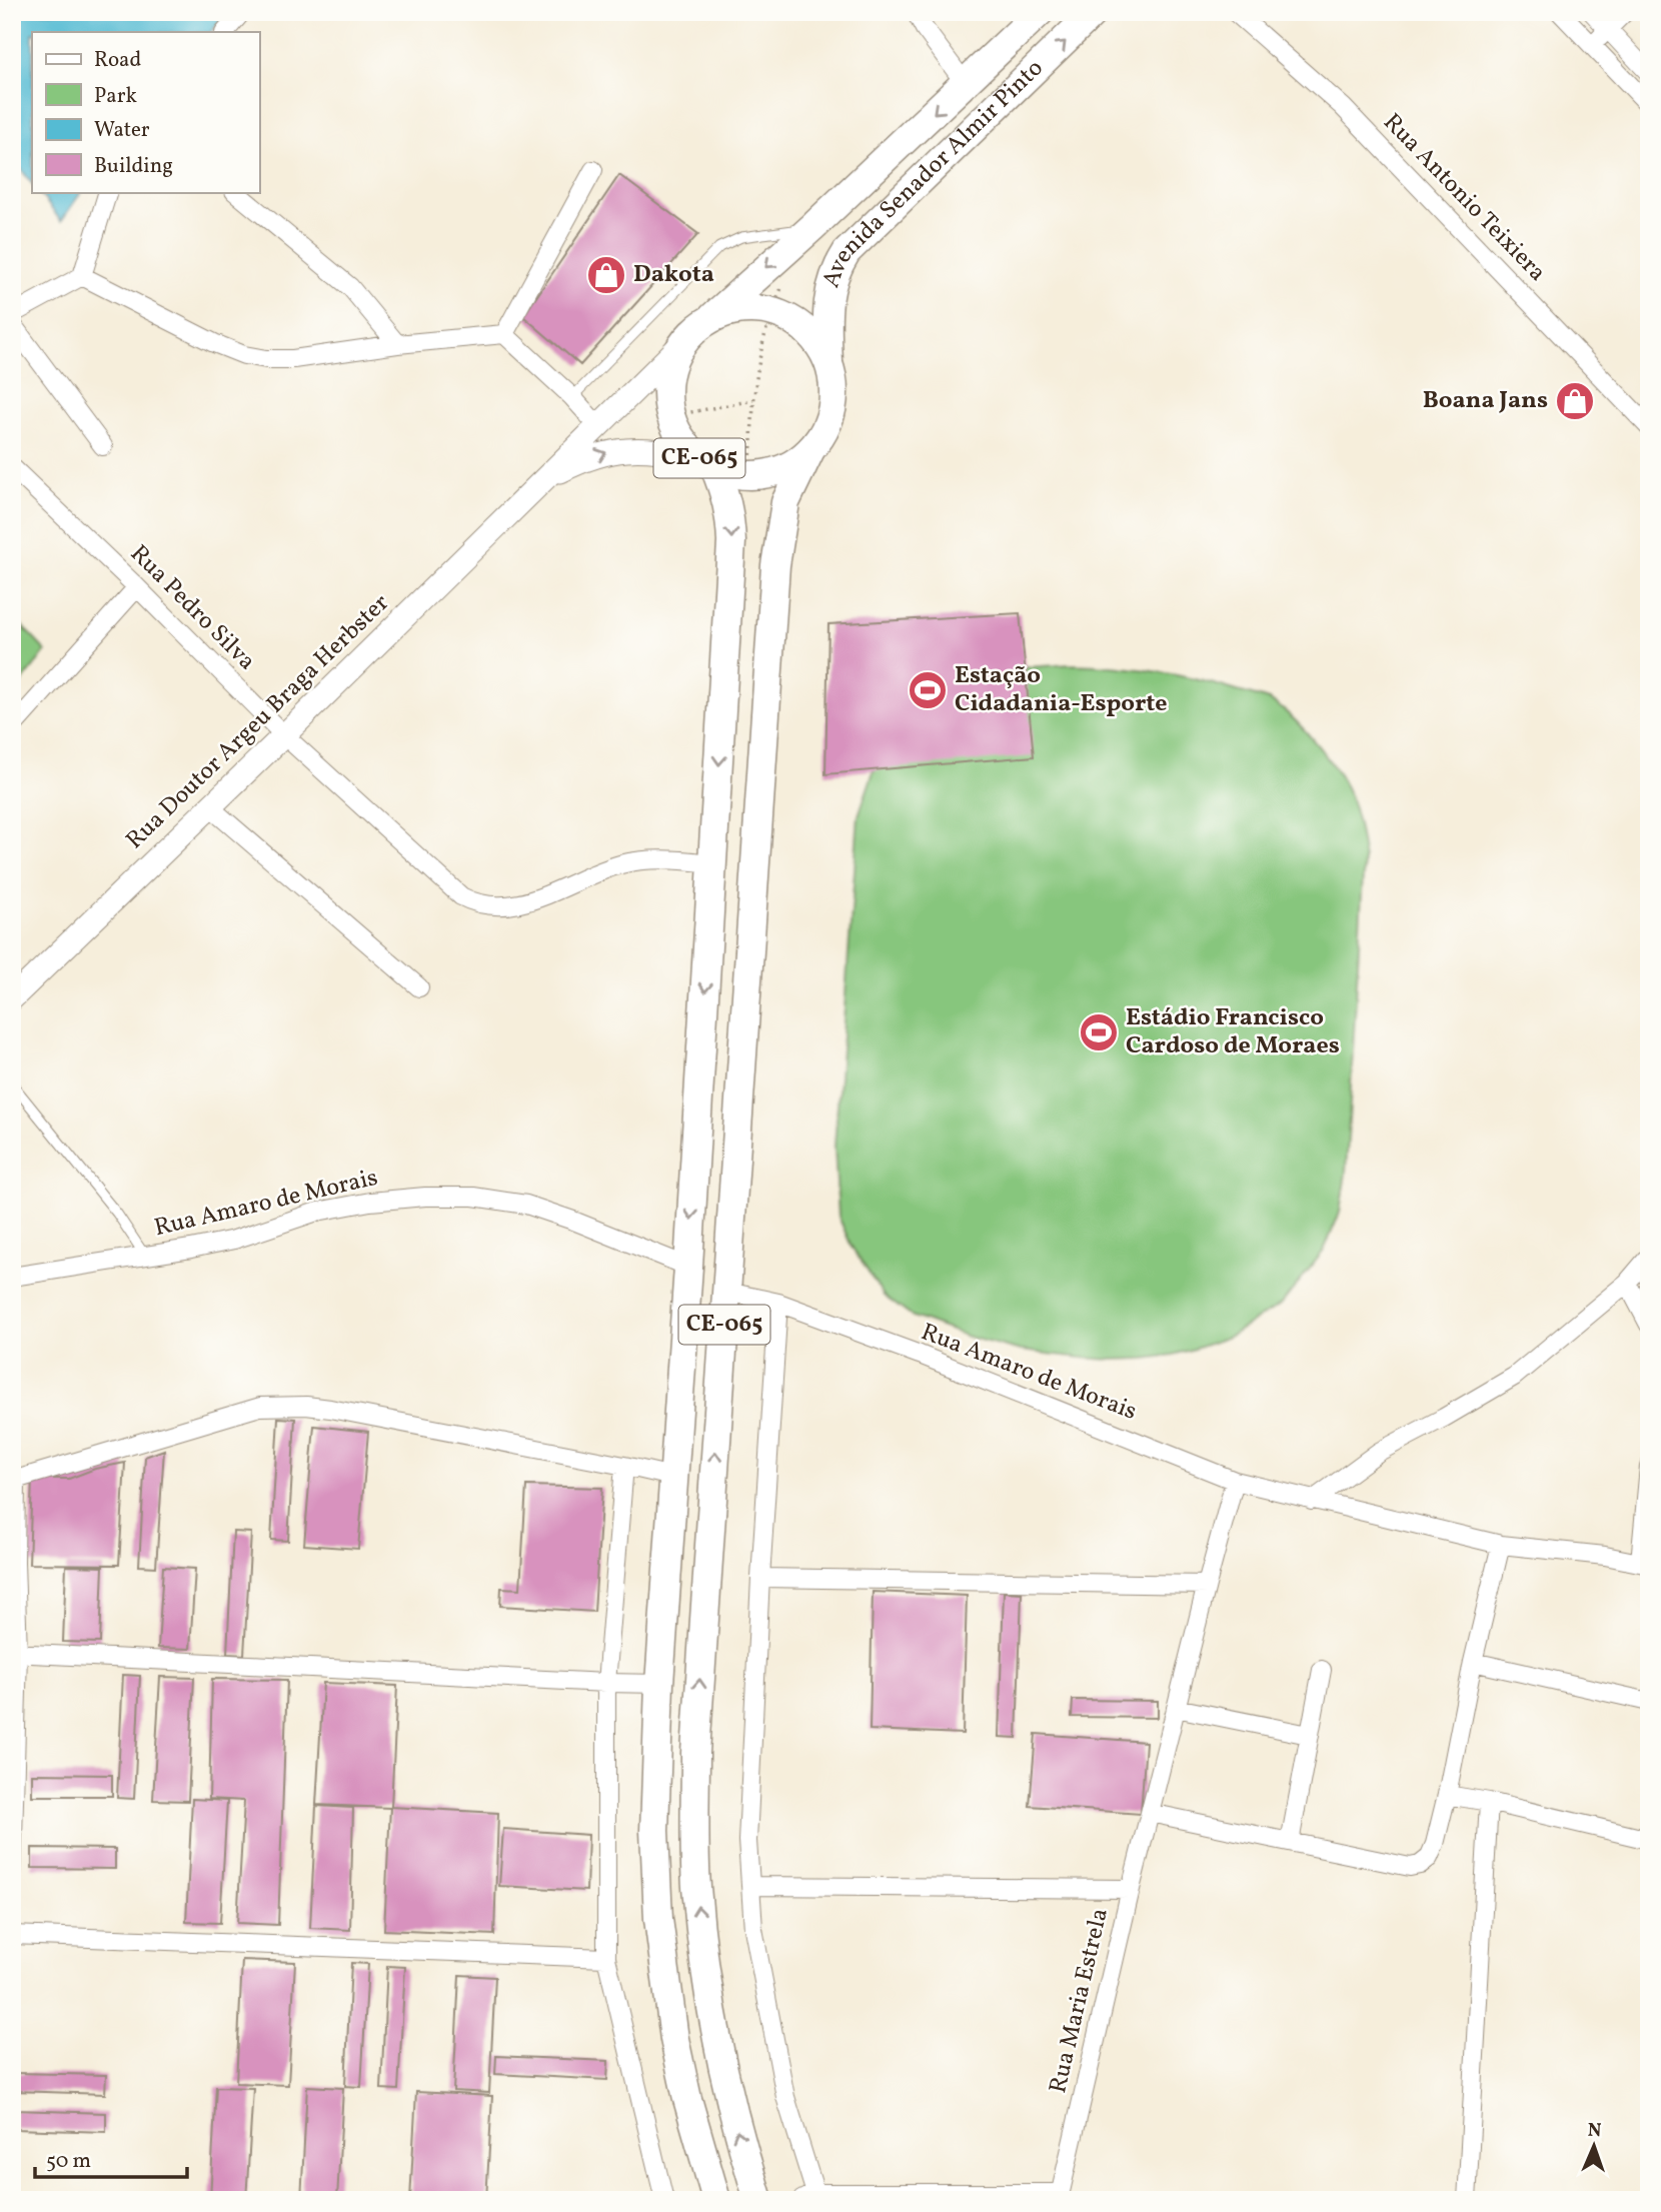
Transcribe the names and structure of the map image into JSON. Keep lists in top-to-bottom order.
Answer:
{
  "streets": {
    "main road": ["Avenida Senador Almir Pinto", "CE-065"],
    "street": [
      "Rua Antonio Teixiera",
      "Rua Pedro Silva",
      "Rua Doutor Argeu Braga Herbster",
      "Rua Amaro de Morais",
      "Rua Maria Estrela"
    ]
  },
  "crossings": [
    ["Avenida Senador Almir Pinto", "CE-065"],
    ["Avenida Senador Almir Pinto", "Rua Doutor Argeu Braga Herbster"],
    ["CE-065", "Rua Pedro Silva"],
    ["CE-065", "Rua Doutor Argeu Braga Herbster"],
    ["CE-065", "Rua Amaro de Morais"],
    ["Rua Pedro Silva", "Rua Doutor Argeu Braga Herbster"],
    ["Rua Amaro de Morais", "Rua Maria Estrela"]
  ],
  "places": {
    "shop": ["Dakota", "Boana Jans"],
    "sports": ["Estação Cidadania-Esporte", "Estádio Francisco Cardoso de Moraes"]
  },
  "legend": [
    "Road",
    "Park",
    "Water",
    "Building"
  ],
  "scale_bar": "50 m",
  "north": "top"
}
